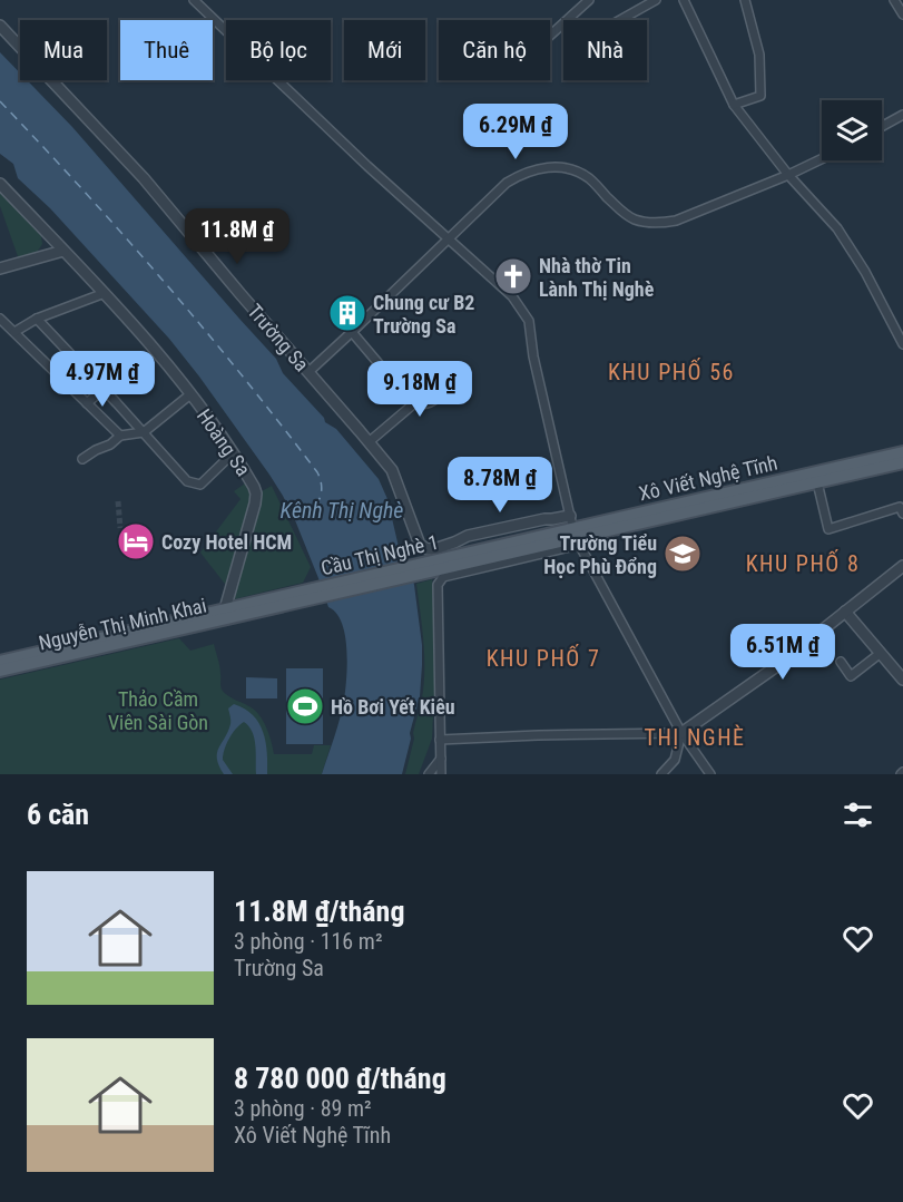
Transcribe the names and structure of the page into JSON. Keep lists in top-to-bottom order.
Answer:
{
  "streets": {
    "main road": ["Xô Viết Nghệ Tĩnh", "Cầu Thị Nghè 1", "Nguyễn Thị Minh Khai"],
    "street": ["Trường Sa", "Hoàng Sa"]
  },
  "crossings": [
    ["Hoàng Sa", "Nguyễn Thị Minh Khai"],
    ["Xô Viết Nghệ Tĩnh", "Cầu Thị Nghè 1"],
    ["Cầu Thị Nghè 1", "Nguyễn Thị Minh Khai"]
  ],
  "districts": [
    "KHU PHỐ 56",
    "KHU PHỐ 8",
    "KHU PHỐ 7",
    "THỊ NGHÈ"
  ],
  "water": ["Kênh Thị Nghè"],
  "parks": ["Thảo Cầm Viên Sài Gòn"],
  "places": {
    "church": ["Nhà thờ Tin Lành Thị Nghè"],
    "building": ["Chung cư B2 Trường Sa"],
    "hotel": ["Cozy Hotel HCM"],
    "school or university": ["Trường Tiểu Học Phù Đổng"],
    "sports": ["Hồ Bơi Yết Kiêu"]
  },
  "page": {
    "chip": [
      "Mua",
      "Thuê",
      "Bộ lọc",
      "Mới",
      "Căn hộ",
      "Nhà"
    ],
    "price": [
      "6.29M ₫",
      "11.8M ₫",
      "4.97M ₫",
      "9.18M ₫",
      "8.78M ₫",
      "6.51M ₫"
    ],
    "heading": "6 căn",
    "list": [
      {
        "name": "11.8M ₫/tháng",
        "note": "3 phòng · 116 m² · Trường Sa"
      },
      {
        "name": "8 780 000 ₫/tháng",
        "note": "3 phòng · 89 m² · Xô Viết Nghệ Tĩnh"
      }
    ]
  }
}
